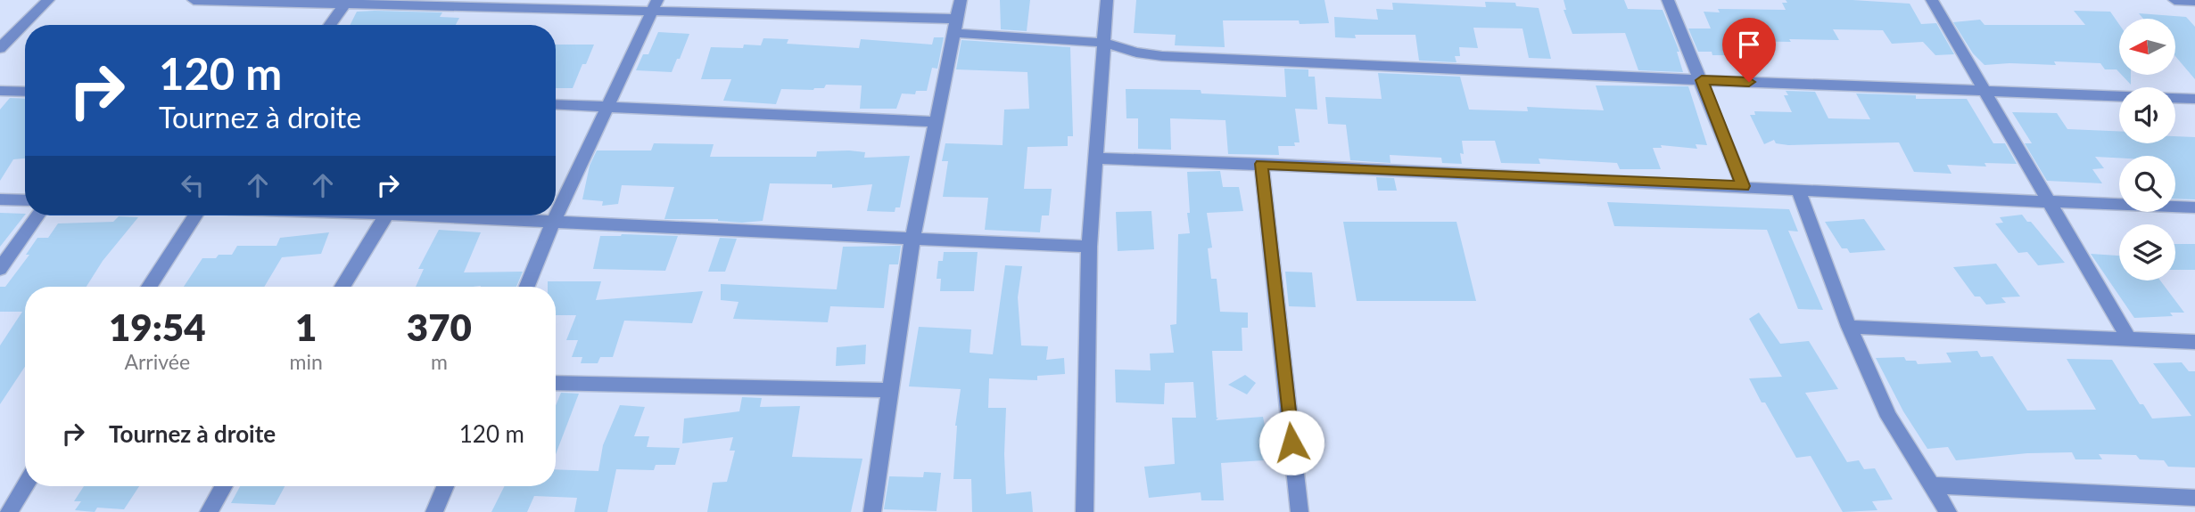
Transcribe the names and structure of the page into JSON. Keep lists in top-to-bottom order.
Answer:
{
  "north": "left",
  "page": {
    "turn": ["120 m", "Tournez à droite"],
    "eta": [
      "19:54",
      "Arrivée",
      "1",
      "min",
      "370",
      "m"
    ],
    "list": [
      {
        "name": "Tournez à droite",
        "value": "120 m"
      }
    ]
  }
}
